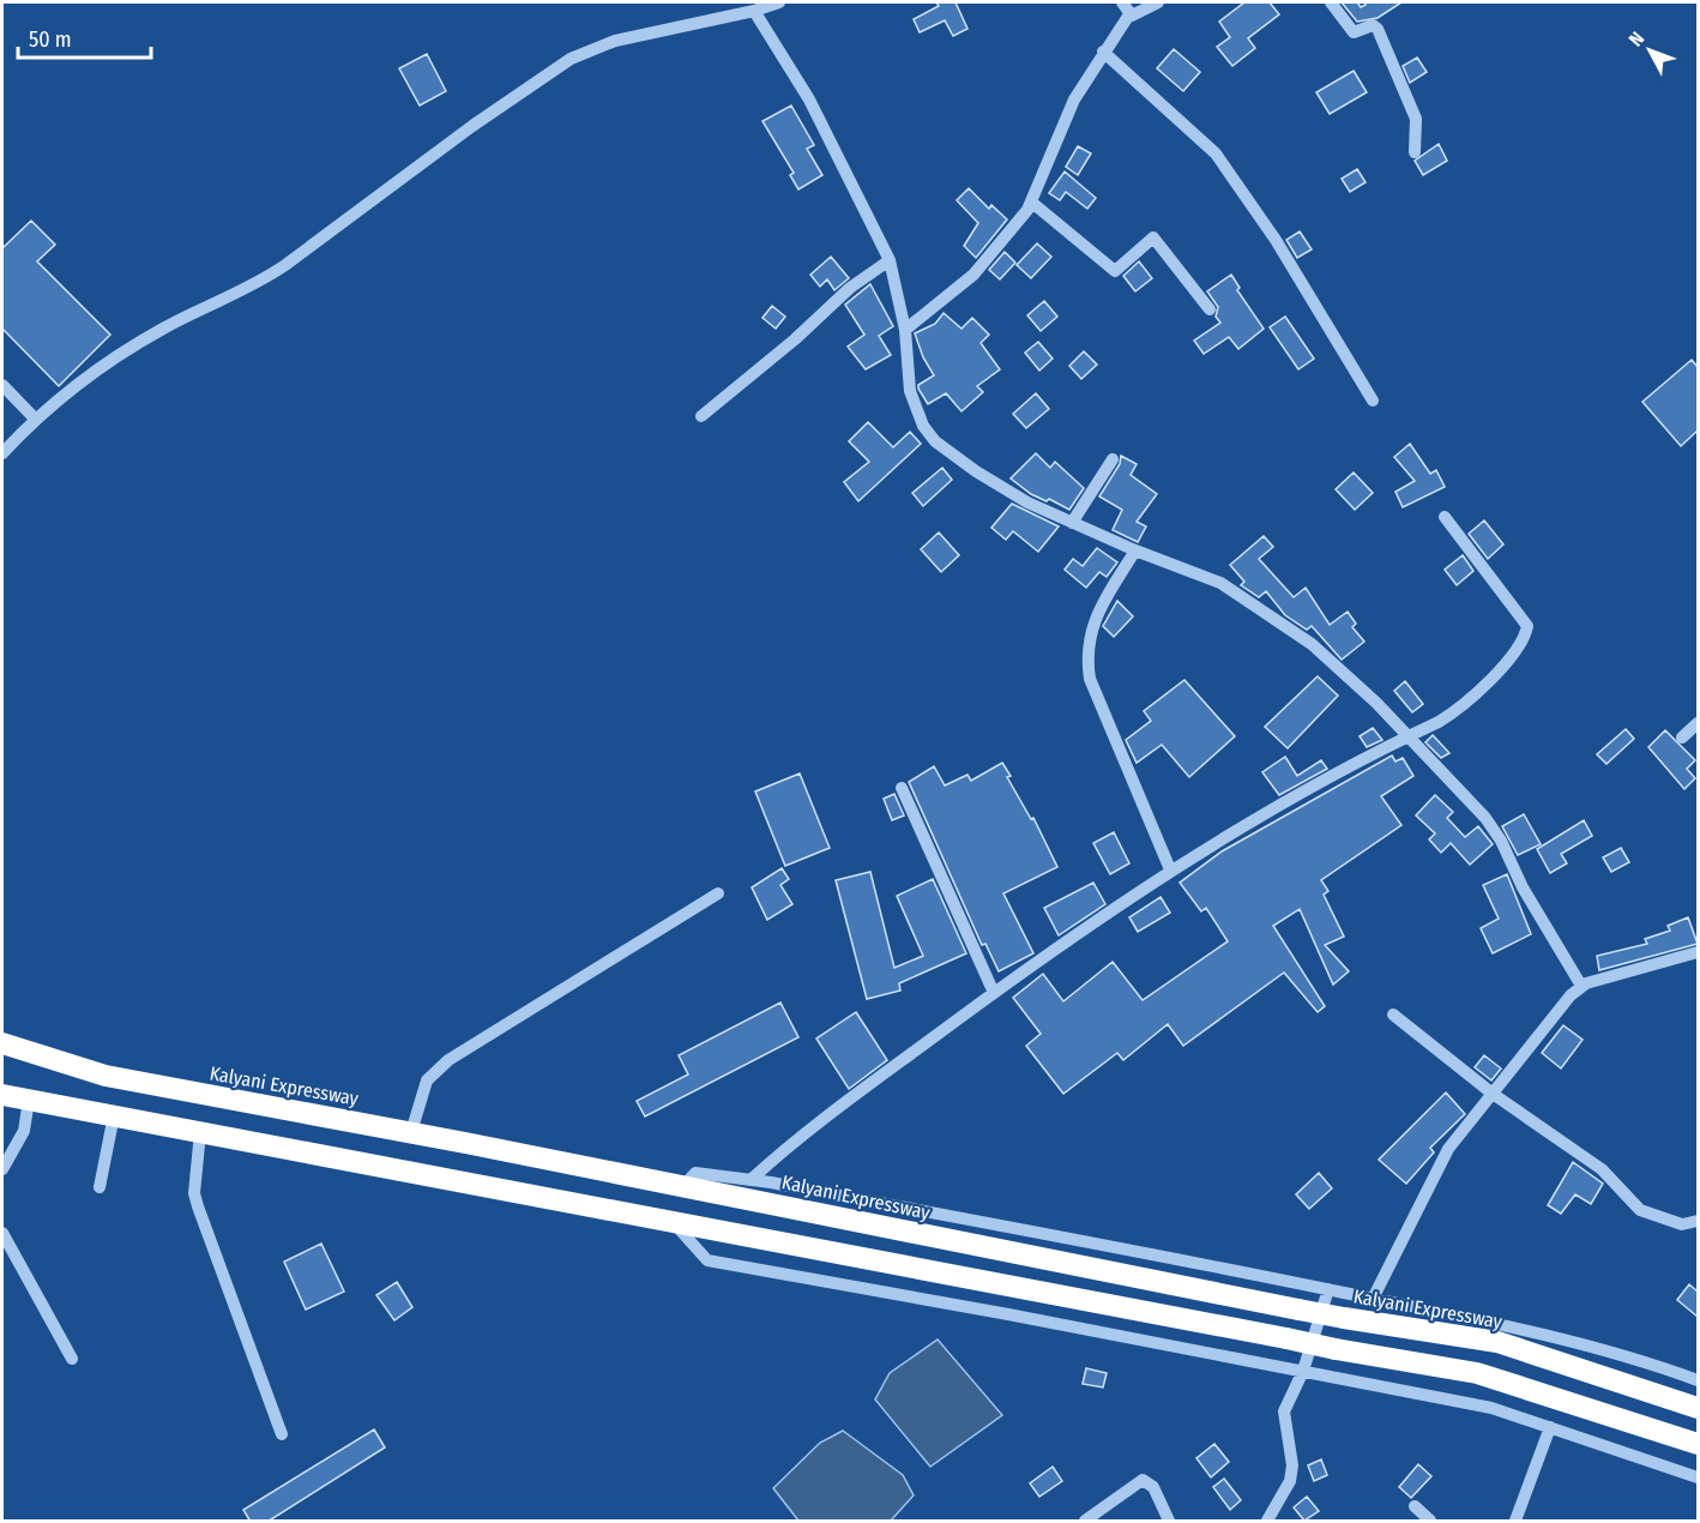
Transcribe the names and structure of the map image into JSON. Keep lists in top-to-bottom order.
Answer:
{
  "streets": {
    "highway": ["Kalyani Expressway"]
  },
  "scale_bar": "50 m",
  "north": "top left"
}
